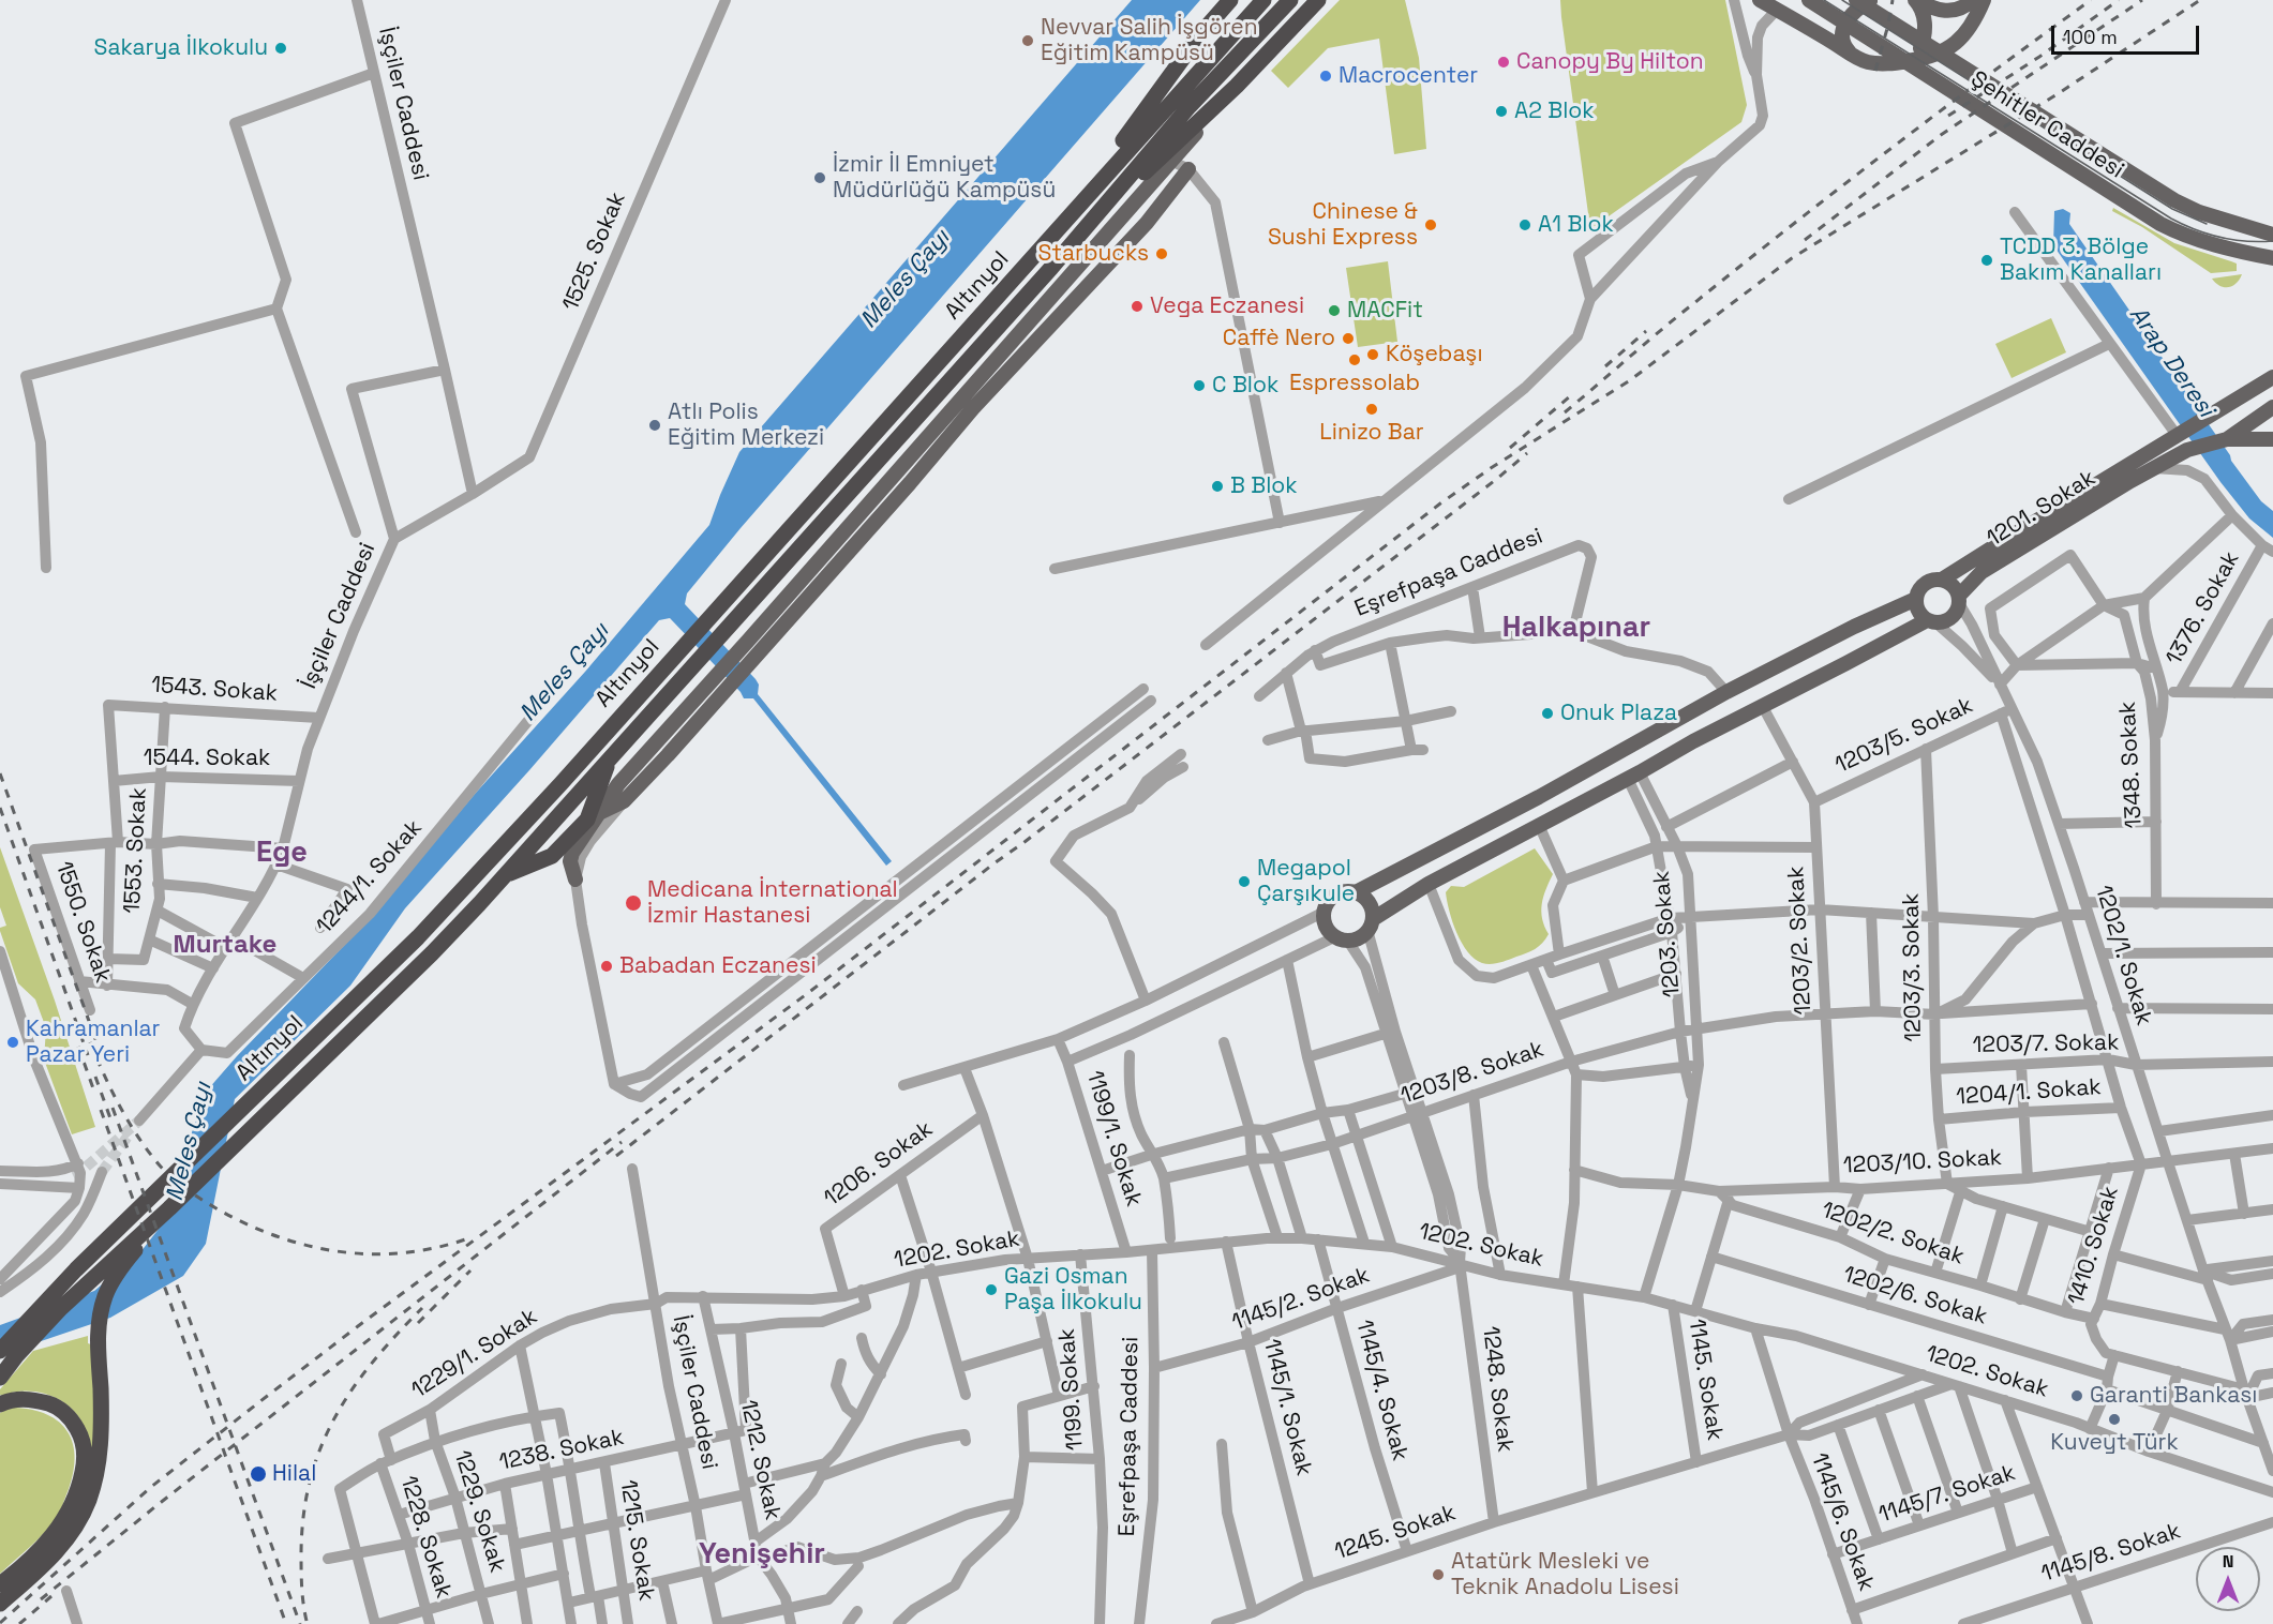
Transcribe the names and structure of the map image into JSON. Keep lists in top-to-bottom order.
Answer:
{
  "streets": {
    "highway": ["Altınyol"],
    "main road": ["Şehitler Caddesi", "1201. Sokak"],
    "street": [
      "İşçiler Caddesi",
      "1525. Sokak",
      "Eşrefpaşa Caddesi",
      "1376. Sokak",
      "1543. Sokak",
      "1203/5. Sokak",
      "1544. Sokak",
      "1348. Sokak",
      "1553. Sokak",
      "1244/1. Sokak",
      "1550. Sokak",
      "1203. Sokak",
      "1203/2. Sokak",
      "1202/1. Sokak",
      "1203/3. Sokak",
      "1203/7. Sokak",
      "1203/8. Sokak",
      "1204/1. Sokak",
      "1199/1. Sokak",
      "1203/10. Sokak",
      "1206. Sokak",
      "1202/2. Sokak",
      "1202. Sokak",
      "1410. Sokak",
      "1202/6. Sokak",
      "1145/2. Sokak",
      "1229/1. Sokak",
      "1145. Sokak",
      "1199. Sokak",
      "1248. Sokak",
      "1145/4. Sokak",
      "1145/1. Sokak",
      "1238. Sokak",
      "1212. Sokak",
      "1145/7. Sokak",
      "1229. Sokak",
      "1145/6. Sokak",
      "1245. Sokak",
      "1228. Sokak",
      "1215. Sokak",
      "1145/8. Sokak"
    ]
  },
  "crossings": [
    ["İşçiler Caddesi", "1525. Sokak"],
    ["İşçiler Caddesi", "1543. Sokak"],
    ["İşçiler Caddesi", "1544. Sokak"],
    ["İşçiler Caddesi", "1244/1. Sokak"],
    ["İşçiler Caddesi", "1202. Sokak"],
    ["İşçiler Caddesi", "1229/1. Sokak"],
    ["İşçiler Caddesi", "1238. Sokak"],
    ["1201. Sokak", "1202/1. Sokak"],
    ["Eşrefpaşa Caddesi", "1202. Sokak"],
    ["Eşrefpaşa Caddesi", "1145/2. Sokak"],
    ["1543. Sokak", "1544. Sokak"],
    ["1543. Sokak", "1553. Sokak"],
    ["1203/5. Sokak", "1203/2. Sokak"],
    ["1203/5. Sokak", "1202/1. Sokak"],
    ["1203/5. Sokak", "1203/3. Sokak"],
    ["1544. Sokak", "1553. Sokak"],
    ["1203. Sokak", "1203/8. Sokak"],
    ["1203. Sokak", "1203/10. Sokak"],
    ["1203. Sokak", "1202. Sokak"],
    ["1203/2. Sokak", "1203/8. Sokak"],
    ["1203/2. Sokak", "1203/10. Sokak"],
    ["1202/1. Sokak", "1203/7. Sokak"],
    ["1202/1. Sokak", "1203/8. Sokak"],
    ["1202/1. Sokak", "1204/1. Sokak"],
    ["1202/1. Sokak", "1203/10. Sokak"],
    ["1202/1. Sokak", "1410. Sokak"],
    ["1203/3. Sokak", "1203/7. Sokak"],
    ["1203/3. Sokak", "1203/8. Sokak"],
    ["1203/3. Sokak", "1204/1. Sokak"],
    ["1203/3. Sokak", "1203/10. Sokak"],
    ["1203/8. Sokak", "1248. Sokak"],
    ["1199/1. Sokak", "1202. Sokak"],
    ["1203/10. Sokak", "1202/2. Sokak"],
    ["1203/10. Sokak", "1410. Sokak"],
    ["1206. Sokak", "1202. Sokak"],
    ["1202/2. Sokak", "1410. Sokak"],
    ["1202. Sokak", "1145/2. Sokak"],
    ["1202. Sokak", "1229/1. Sokak"],
    ["1202. Sokak", "1145. Sokak"],
    ["1202. Sokak", "1199. Sokak"],
    ["1202. Sokak", "1248. Sokak"],
    ["1202. Sokak", "1145/4. Sokak"],
    ["1202. Sokak", "1145/1. Sokak"],
    ["1202. Sokak", "1212. Sokak"],
    ["1202. Sokak", "1145/6. Sokak"],
    ["1145/2. Sokak", "1248. Sokak"],
    ["1145/2. Sokak", "1145/4. Sokak"],
    ["1145/2. Sokak", "1145/1. Sokak"],
    ["1229/1. Sokak", "1229. Sokak"],
    ["1229/1. Sokak", "1228. Sokak"],
    ["1145. Sokak", "1245. Sokak"],
    ["1248. Sokak", "1245. Sokak"],
    ["1145/4. Sokak", "1245. Sokak"],
    ["1145/1. Sokak", "1245. Sokak"],
    ["1238. Sokak", "1212. Sokak"],
    ["1238. Sokak", "1229. Sokak"],
    ["1238. Sokak", "1228. Sokak"],
    ["1238. Sokak", "1215. Sokak"],
    ["1145/7. Sokak", "1145/6. Sokak"],
    ["1145/6. Sokak", "1245. Sokak"],
    ["1145/6. Sokak", "1145/8. Sokak"]
  ],
  "districts": [
    "Halkapınar",
    "Ege",
    "Murtake",
    "Yenişehir"
  ],
  "water": ["Meles Çayı", "Arap Deresi"],
  "places": [
    "Nevvar Salih İşgören Eğitim Kampüsü",
    "Sakarya İlkokulu",
    "Canopy By Hilton",
    "Macrocenter",
    "A2 Blok",
    "İzmir İl Emniyet Müdürlüğü Kampüsü",
    "Chinese & Sushi Express",
    "A1 Blok",
    "Starbucks",
    "TCDD 3. Bölge Bakım Kanalları",
    "Vega Eczanesi",
    "MACFit",
    "Caffè Nero",
    "Köşebaşı",
    "Espressolab",
    "C Blok",
    "Linizo Bar",
    "Atlı Polis Eğitim Merkezi",
    "B Blok",
    "Onuk Plaza",
    "Megapol Çarşıkule",
    "Medicana İnternational İzmir Hastanesi",
    "Babadan Eczanesi",
    "Kahramanlar Pazar Yeri",
    "Gazi Osman Paşa İlkokulu",
    "Garanti Bankası",
    "Kuveyt Türk",
    "Hilal",
    "Atatürk Mesleki ve Teknik Anadolu Lisesi"
  ],
  "scale_bar": "100 m",
  "north": "top"
}
